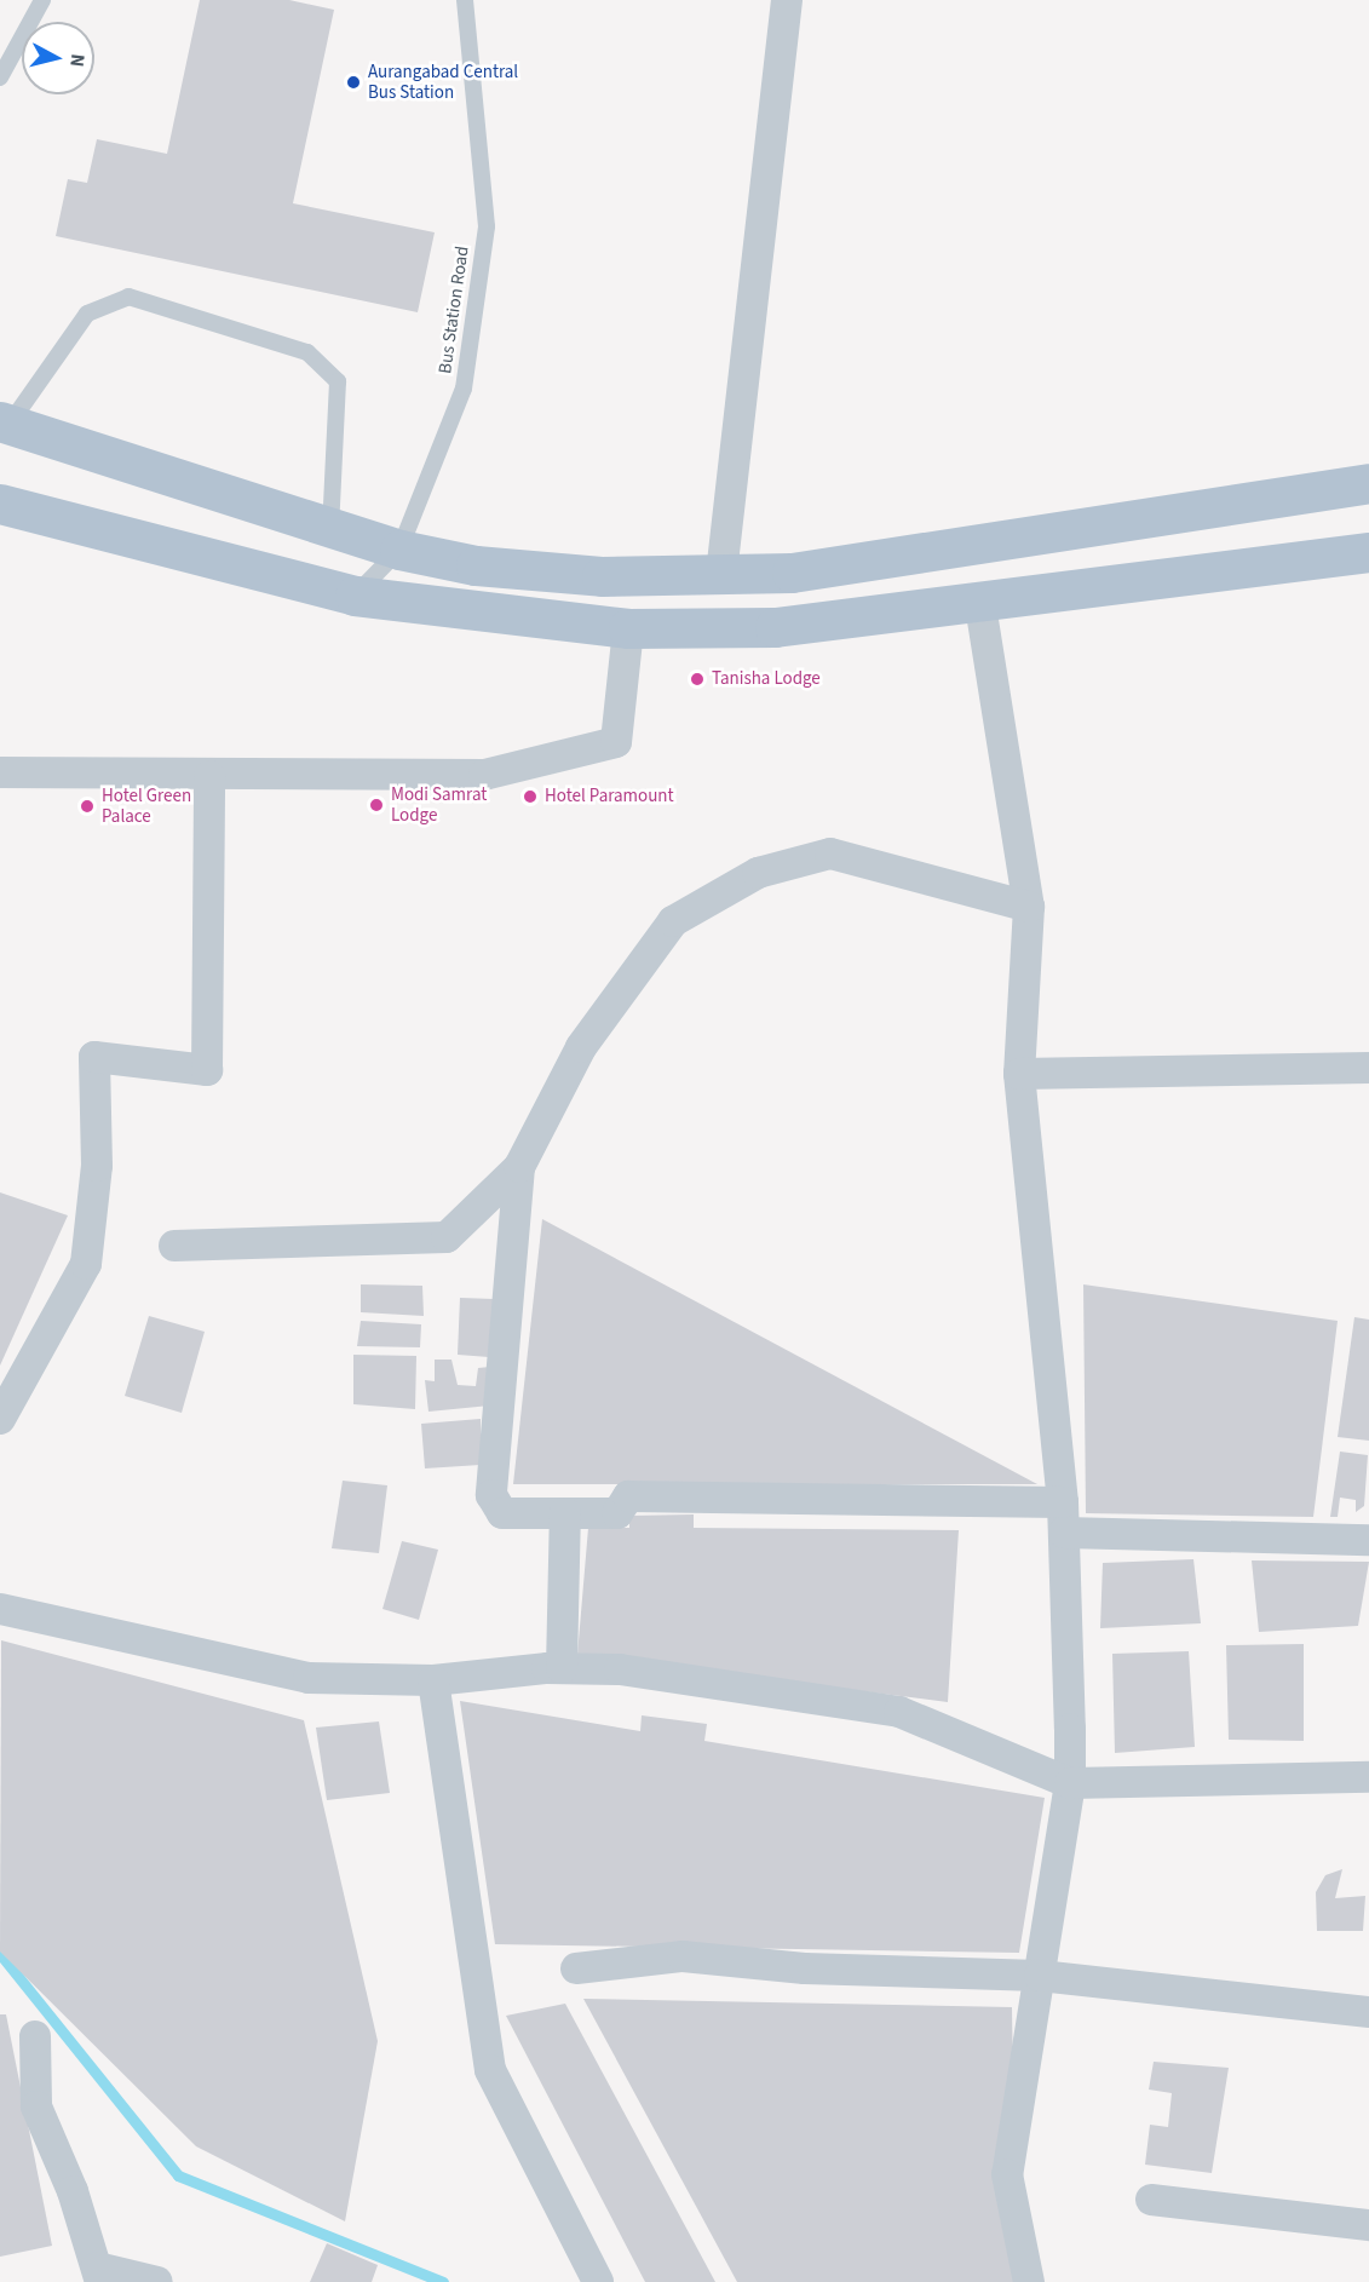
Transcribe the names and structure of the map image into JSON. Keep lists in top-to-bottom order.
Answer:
{
  "streets": {
    "lane": ["Bus Station Road"]
  },
  "places": [
    "Aurangabad Central Bus Station",
    "Tanisha Lodge",
    "Hotel Paramount",
    "Modi Samrat Lodge",
    "Hotel Green Palace"
  ],
  "north": "right"
}
